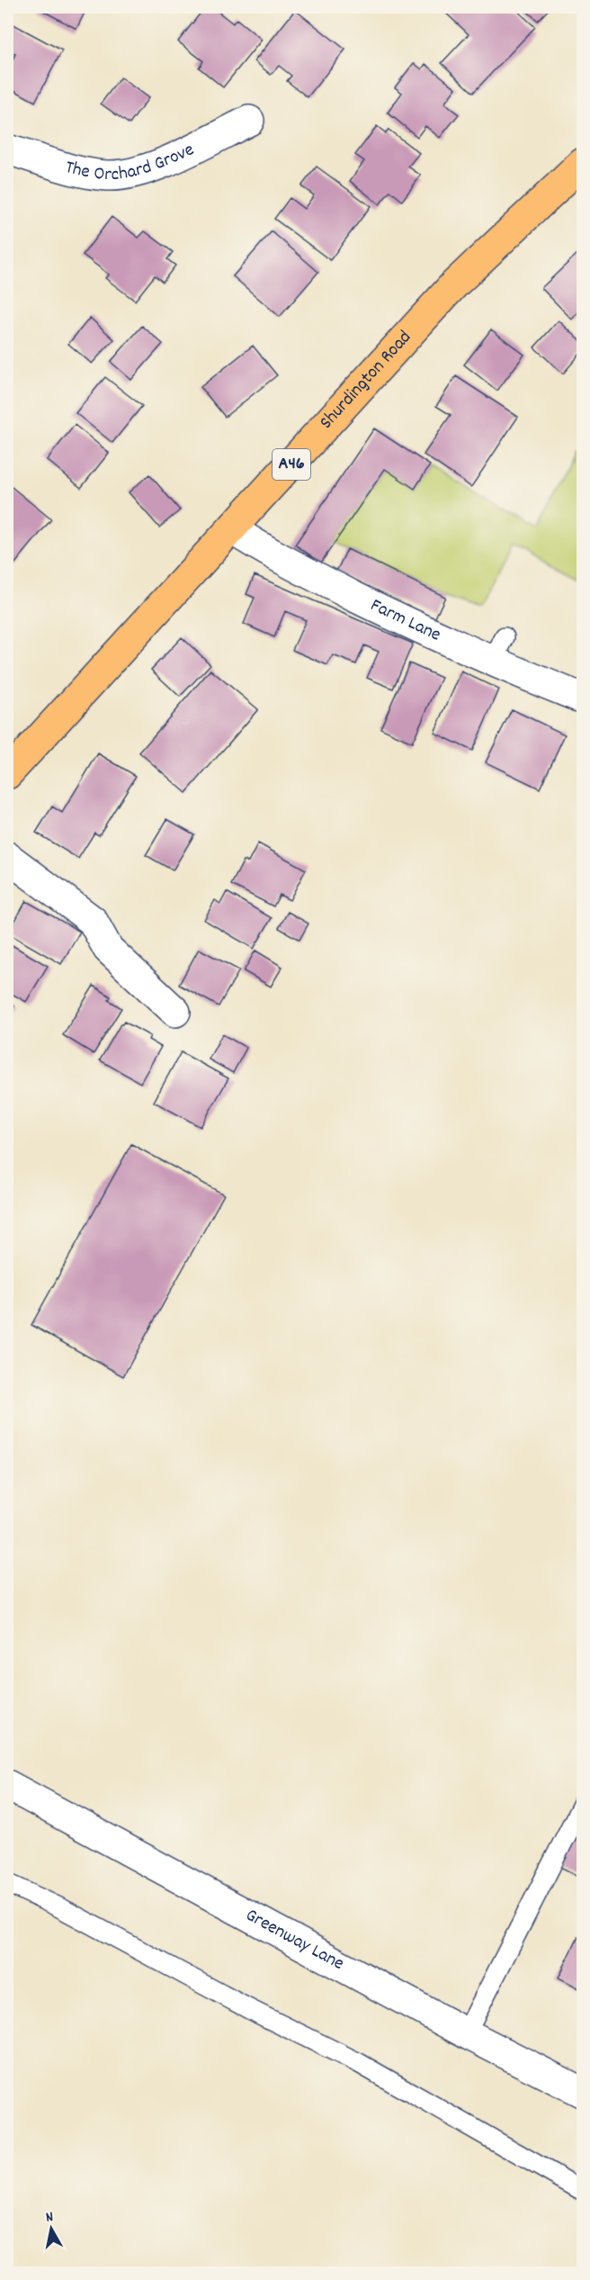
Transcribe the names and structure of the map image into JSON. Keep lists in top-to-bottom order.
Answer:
{
  "streets": {
    "main road": ["Shurdington Road", "A46"],
    "street": ["The Orchard Grove", "Farm Lane", "Greenway Lane"]
  },
  "crossings": [
    ["Shurdington Road", "Farm Lane"]
  ],
  "north": "top"
}
